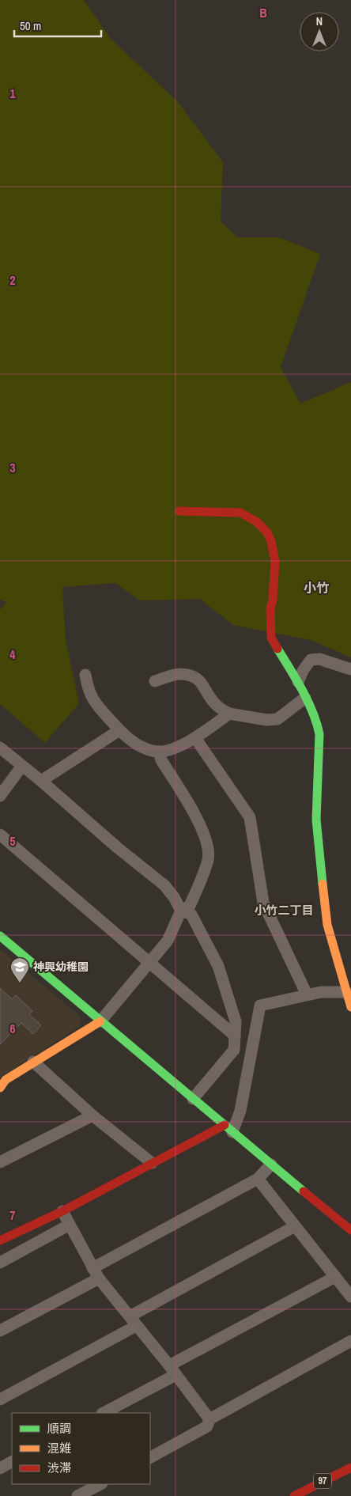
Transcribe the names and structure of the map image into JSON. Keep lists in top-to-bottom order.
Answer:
{
  "streets": {
    "street": ["97"]
  },
  "districts": ["小竹", "小竹二丁目"],
  "places": {
    "school or university": ["神興幼稚園"]
  },
  "legend": ["順調", "混雑", "渋滞"],
  "scale_bar": "50 m",
  "north": "top",
  "grid": {
    "columns": ["B"],
    "rows": [
      "1",
      "2",
      "3",
      "4",
      "5",
      "6",
      "7"
    ]
  }
}
